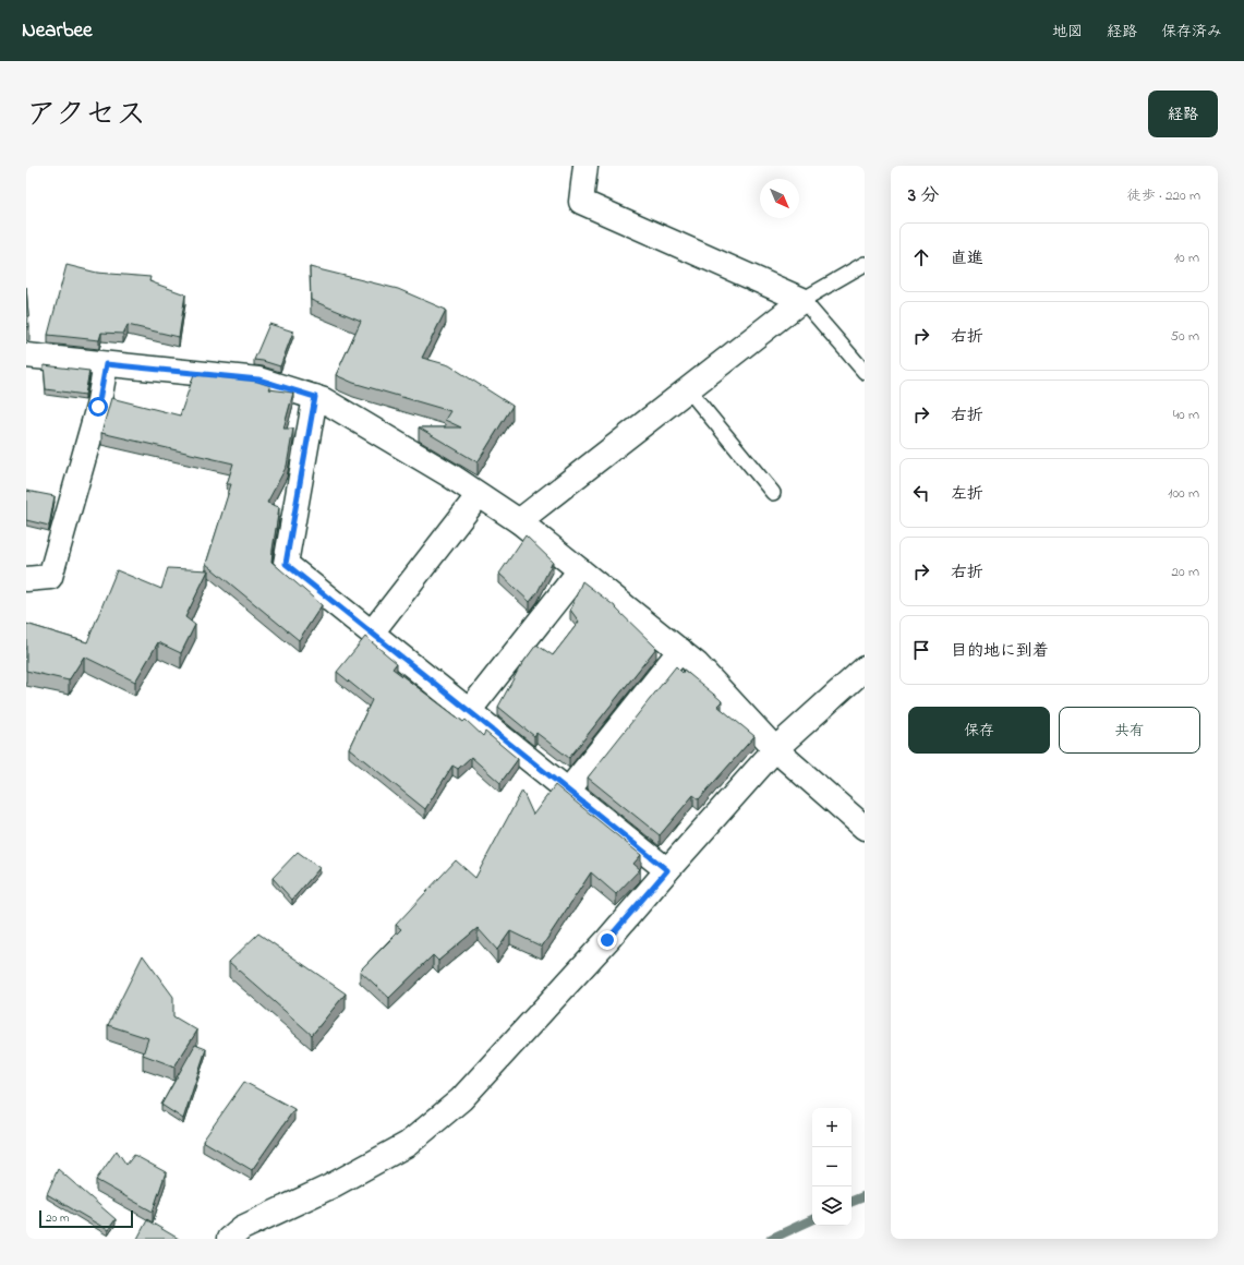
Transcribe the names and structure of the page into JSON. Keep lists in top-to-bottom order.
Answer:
{
  "scale_bar": "20 m",
  "north": "bottom right",
  "page": {
    "header": "Nearbee",
    "nav": ["地図", "経路", "保存済み"],
    "title": "アクセス",
    "buttons": [
      "経路",
      ["保存", "共有"]
    ],
    "heading": ["3 分", "徒歩 · 220 m"],
    "list": [
      ["直進", "10 m"],
      ["右折", "50 m"],
      ["右折", "40 m"],
      ["左折", "100 m"],
      ["右折", "20 m"],
      "目的地に到着"
    ],
    "map_buttons": ["+", "−"],
    "scale": "20 m"
  }
}
